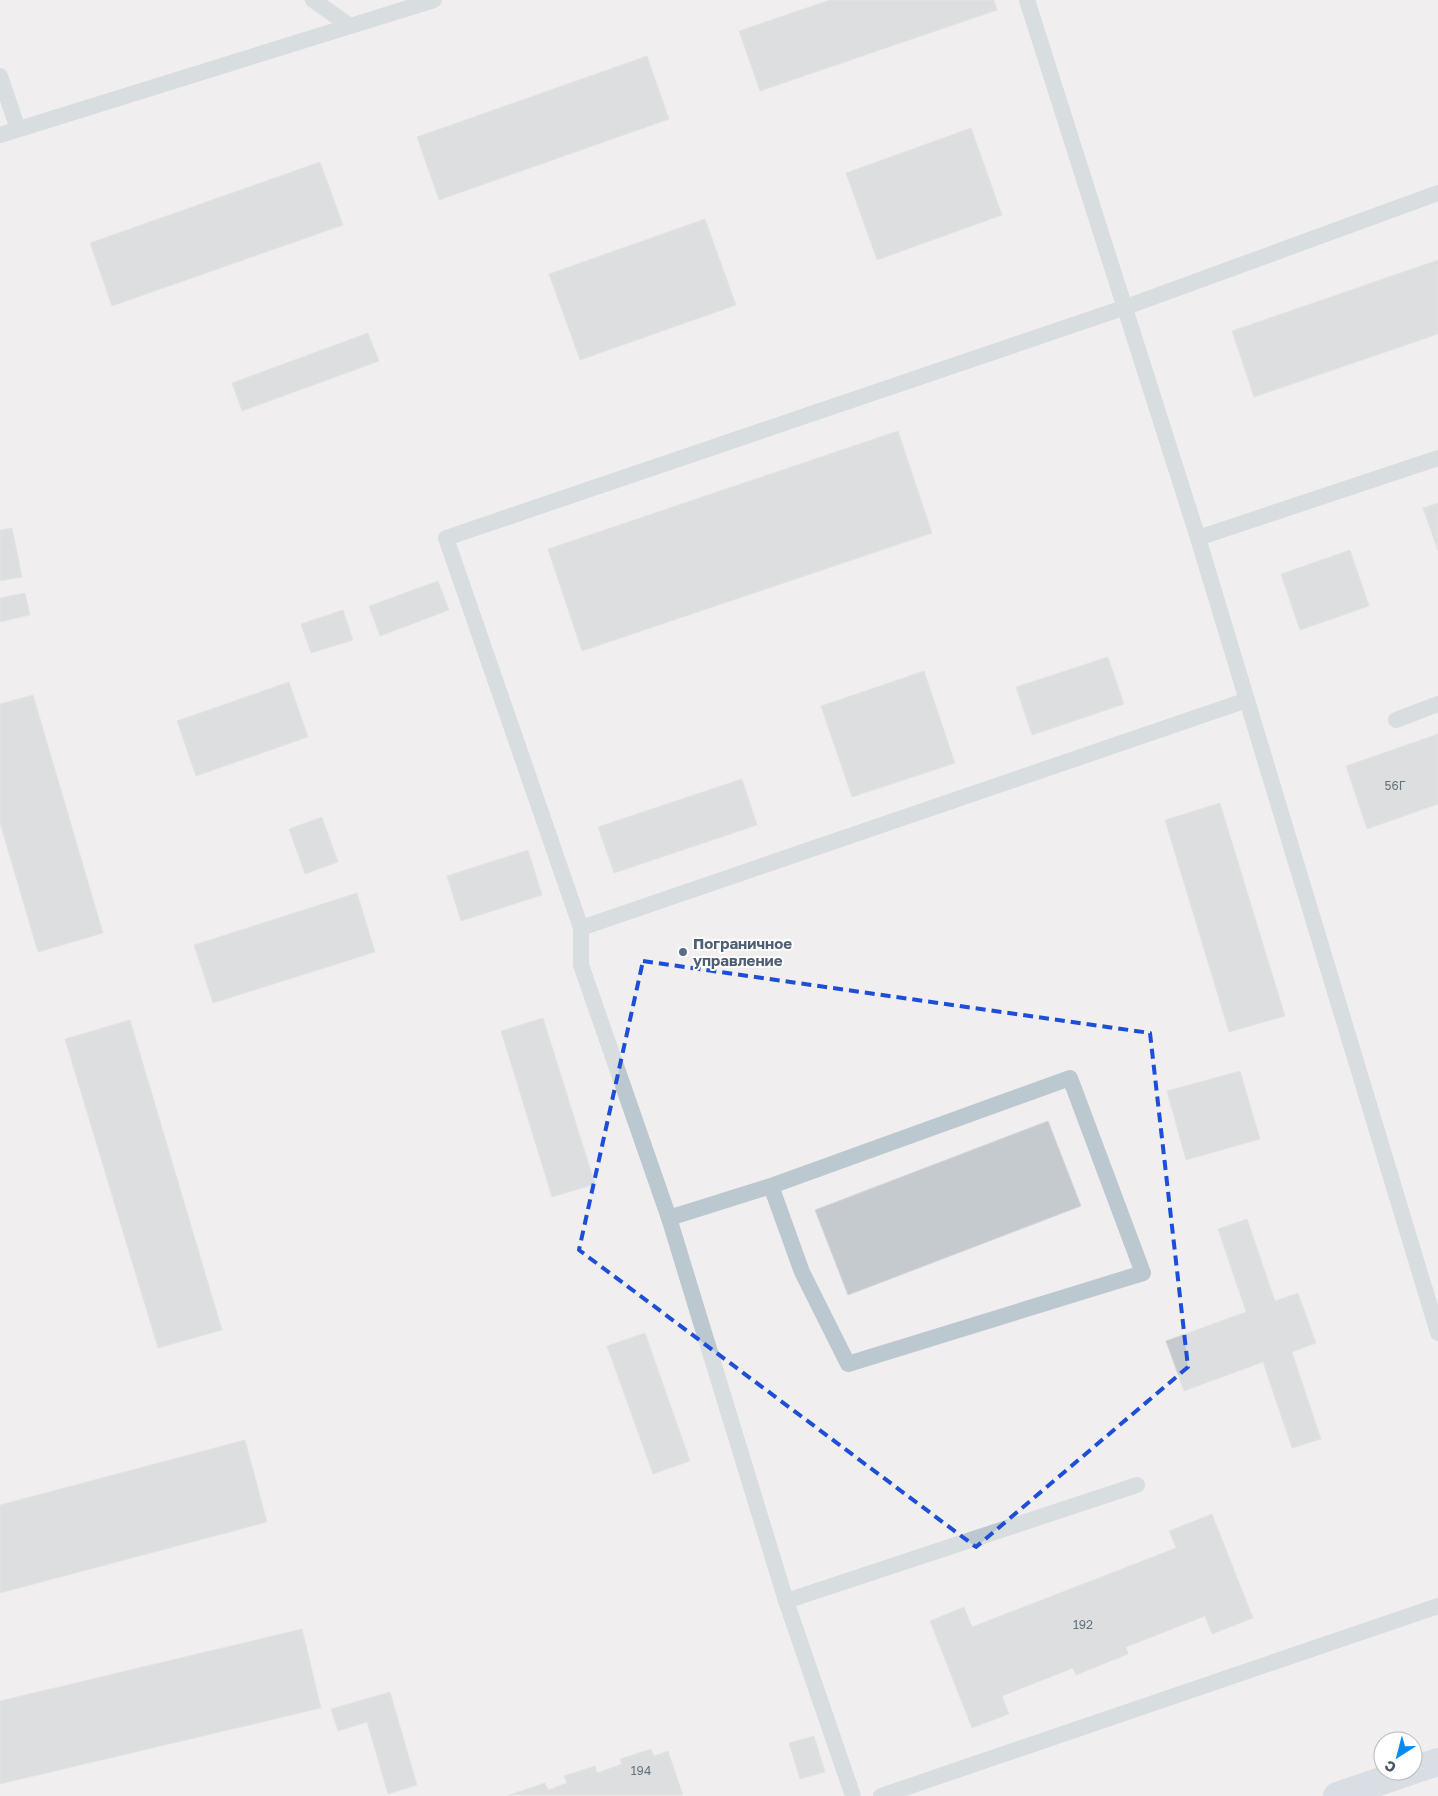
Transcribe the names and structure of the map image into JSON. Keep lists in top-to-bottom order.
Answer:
{
  "places": ["Пограничное управление"],
  "house_numbers": ["56Г", "192", "194"],
  "north": "bottom left"
}
